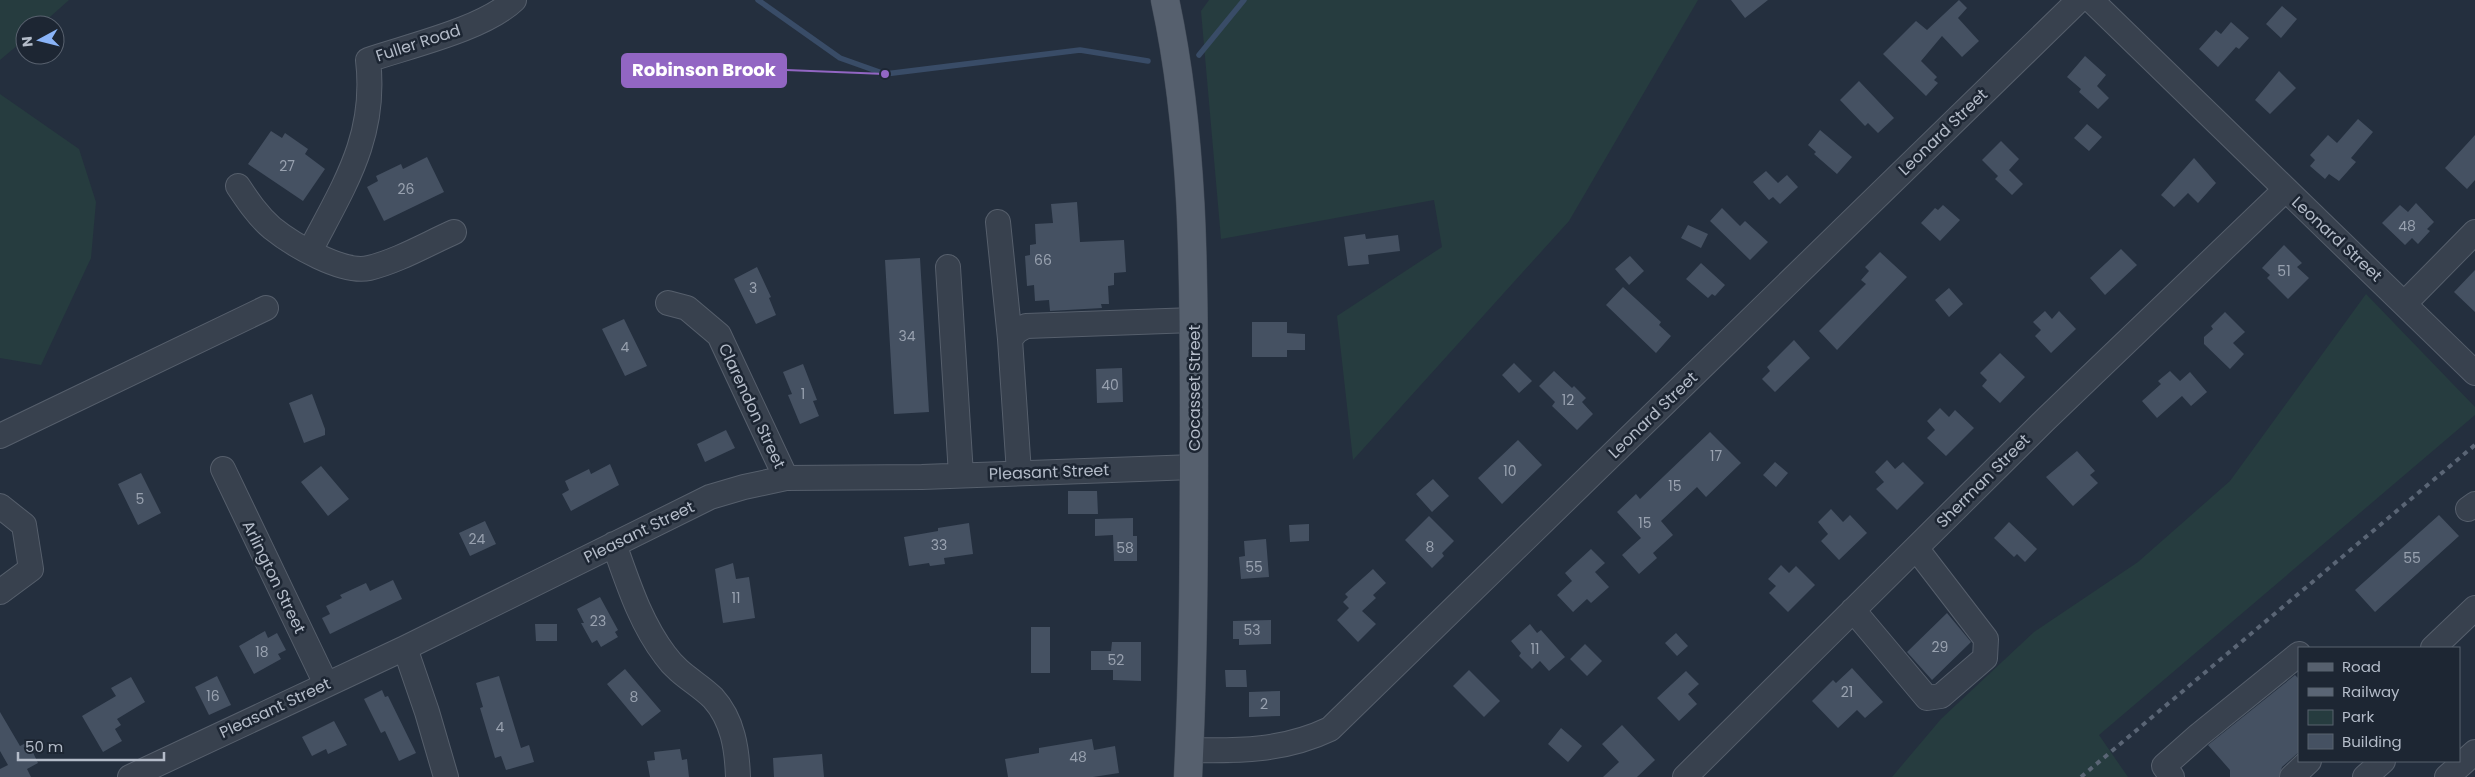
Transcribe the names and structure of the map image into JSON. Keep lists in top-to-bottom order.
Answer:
{
  "streets": {
    "main road": ["Cocasset Street"],
    "street": [
      "Fuller Road",
      "Leonard Street",
      "Clarendon Street",
      "Pleasant Street",
      "Sherman Street",
      "Arlington Street"
    ]
  },
  "crossings": [
    ["Leonard Street", "Cocasset Street"],
    ["Leonard Street", "Sherman Street"],
    ["Cocasset Street", "Pleasant Street"],
    ["Clarendon Street", "Pleasant Street"],
    ["Pleasant Street", "Arlington Street"]
  ],
  "places": ["Robinson Brook"],
  "house_numbers": [
    "27",
    "26",
    "48",
    "66",
    "51",
    "3",
    "34",
    "4",
    "40",
    "1",
    "12",
    "17",
    "10",
    "15",
    "5",
    "15",
    "24",
    "33",
    "8",
    "58",
    "55",
    "55",
    "11",
    "23",
    "53",
    "29",
    "11",
    "18",
    "52",
    "21",
    "16",
    "8",
    "2",
    "4",
    "48"
  ],
  "legend": [
    "Road",
    "Railway",
    "Park",
    "Building"
  ],
  "scale_bar": "50 m",
  "north": "left"
}
